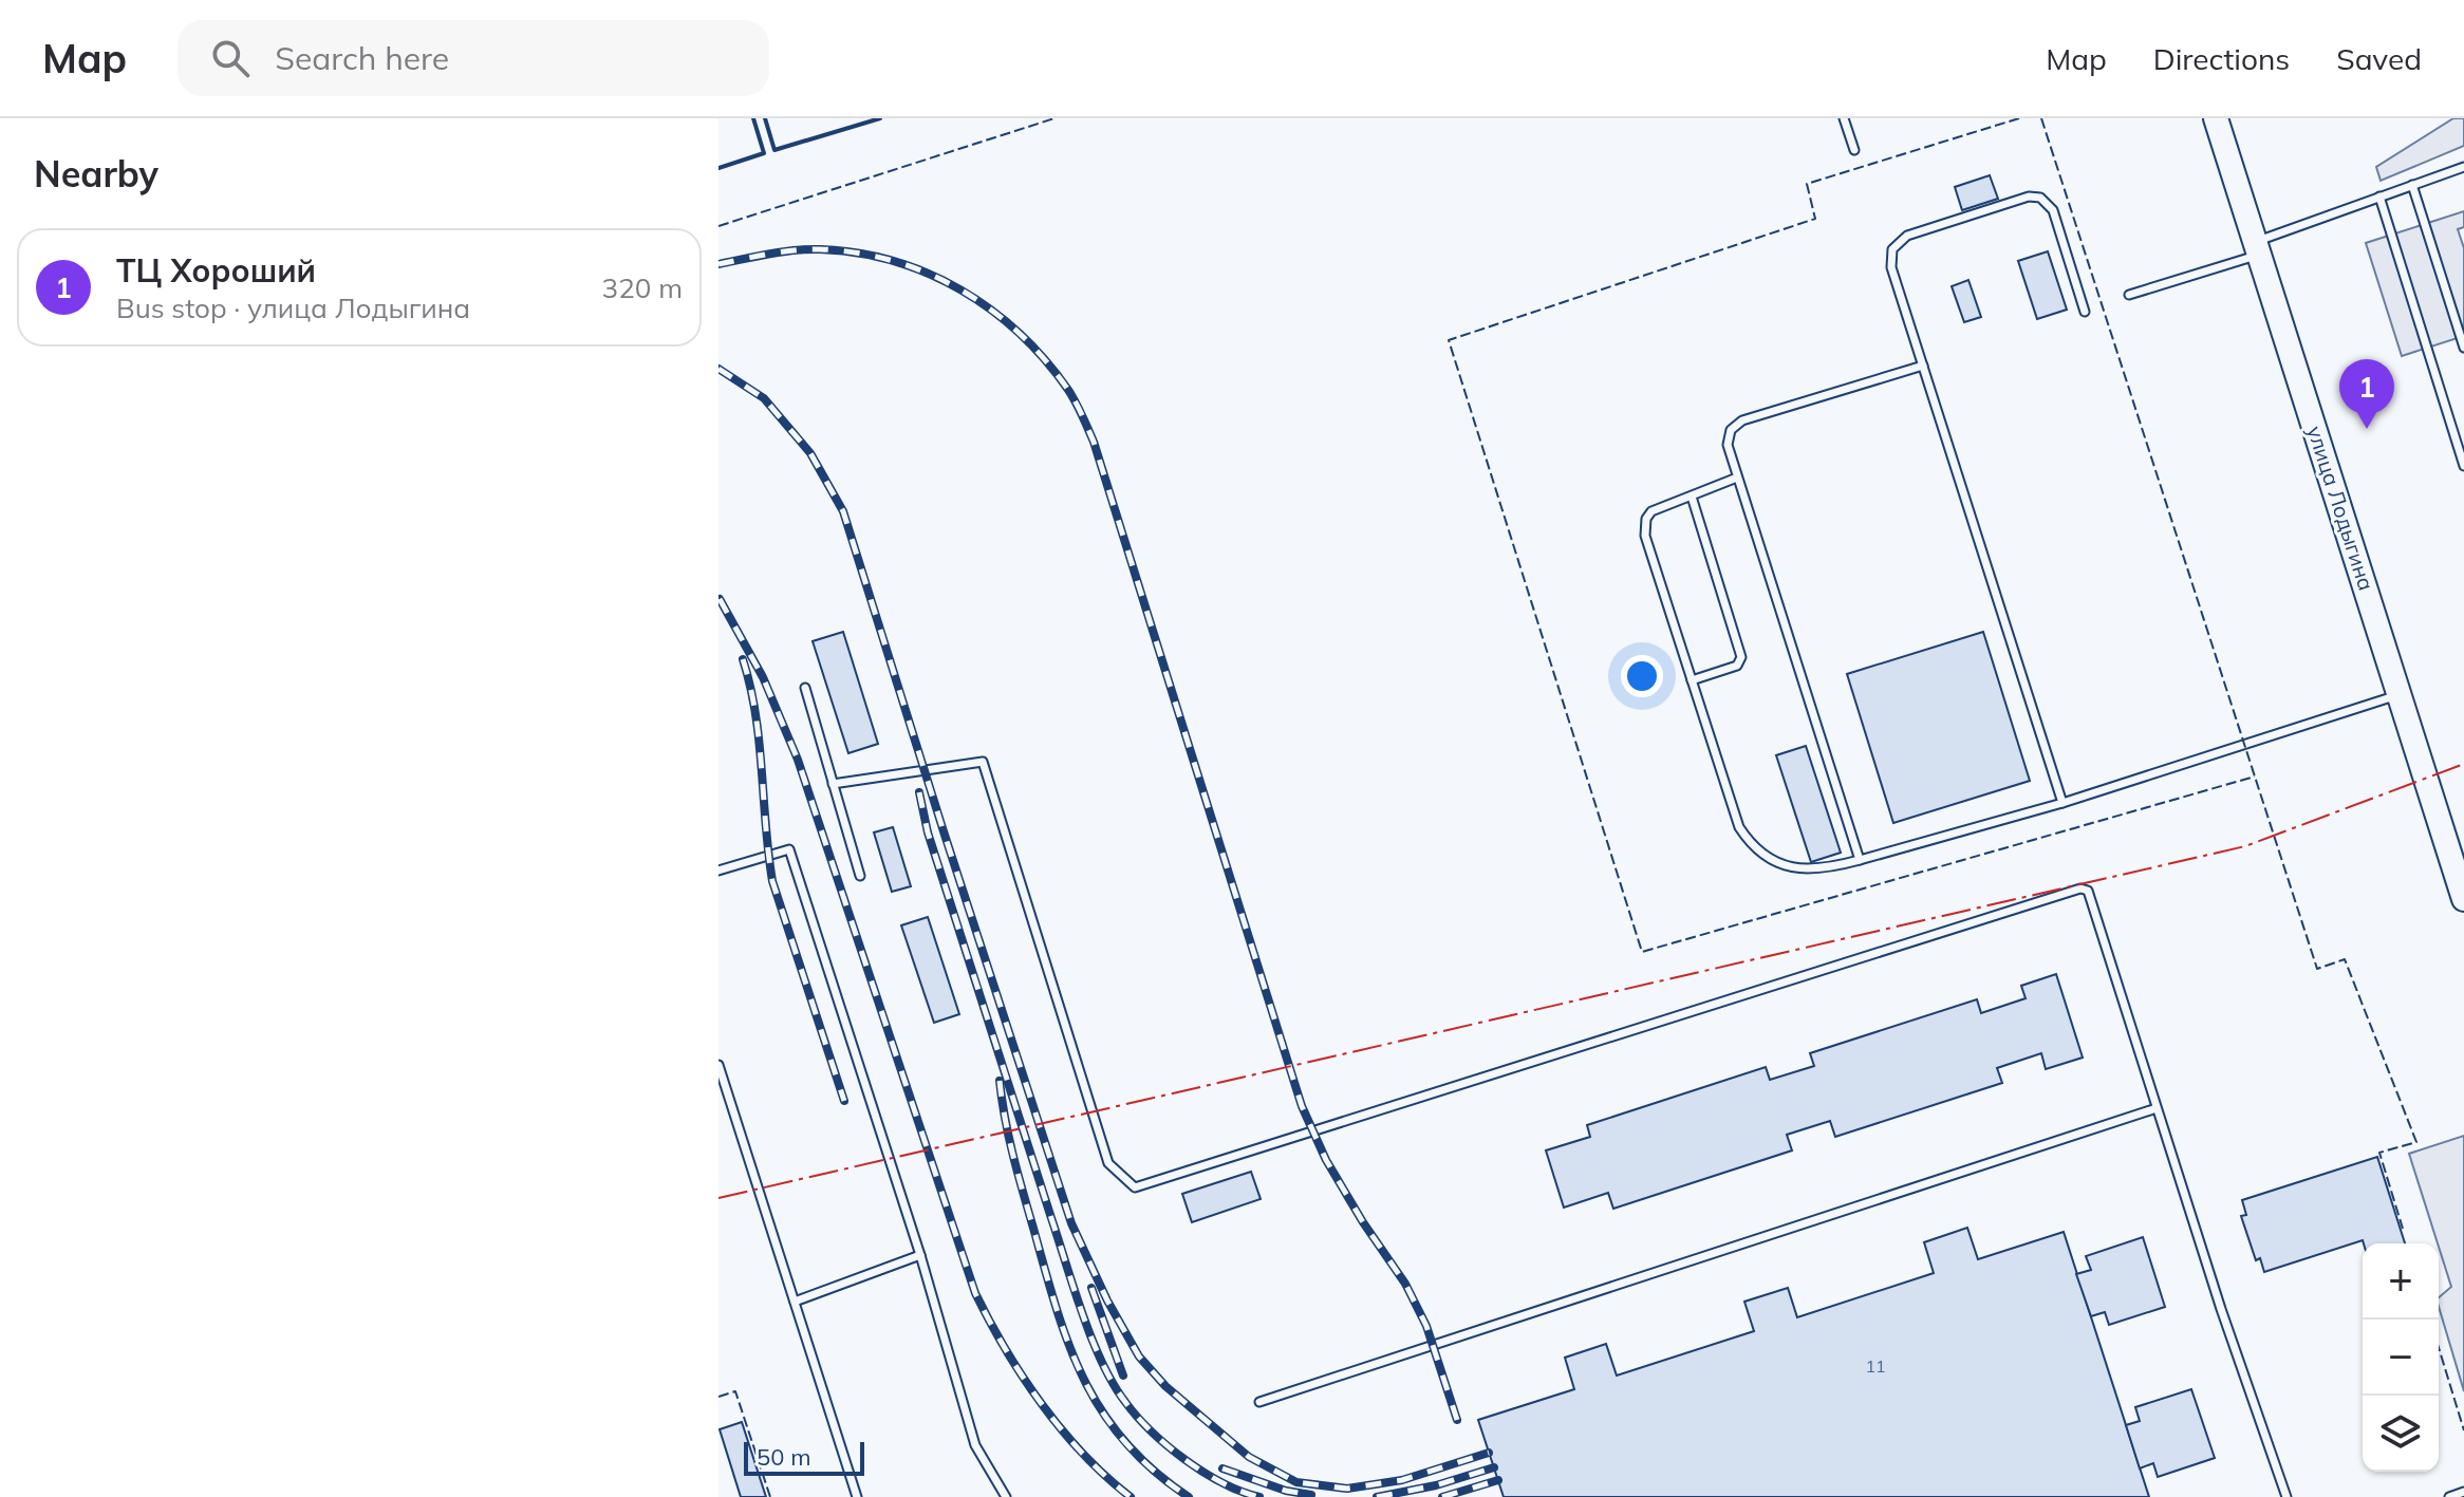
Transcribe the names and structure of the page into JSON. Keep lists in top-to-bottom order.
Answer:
{
  "streets": {
    "main road": ["улица Лодыгина"]
  },
  "house_numbers": ["11"],
  "scale_bar": "50 m",
  "page": {
    "header": "Map",
    "search": "Search here",
    "nav": ["Map", "Directions", "Saved"],
    "heading": "Nearby",
    "list": [
      {
        "mark": "1",
        "name": "ТЦ Хороший",
        "note": "Bus stop · улица Лодыгина",
        "value": "320 m"
      }
    ],
    "pins": "1",
    "map_buttons": ["+", "−"],
    "scale": "50 m"
  }
}
